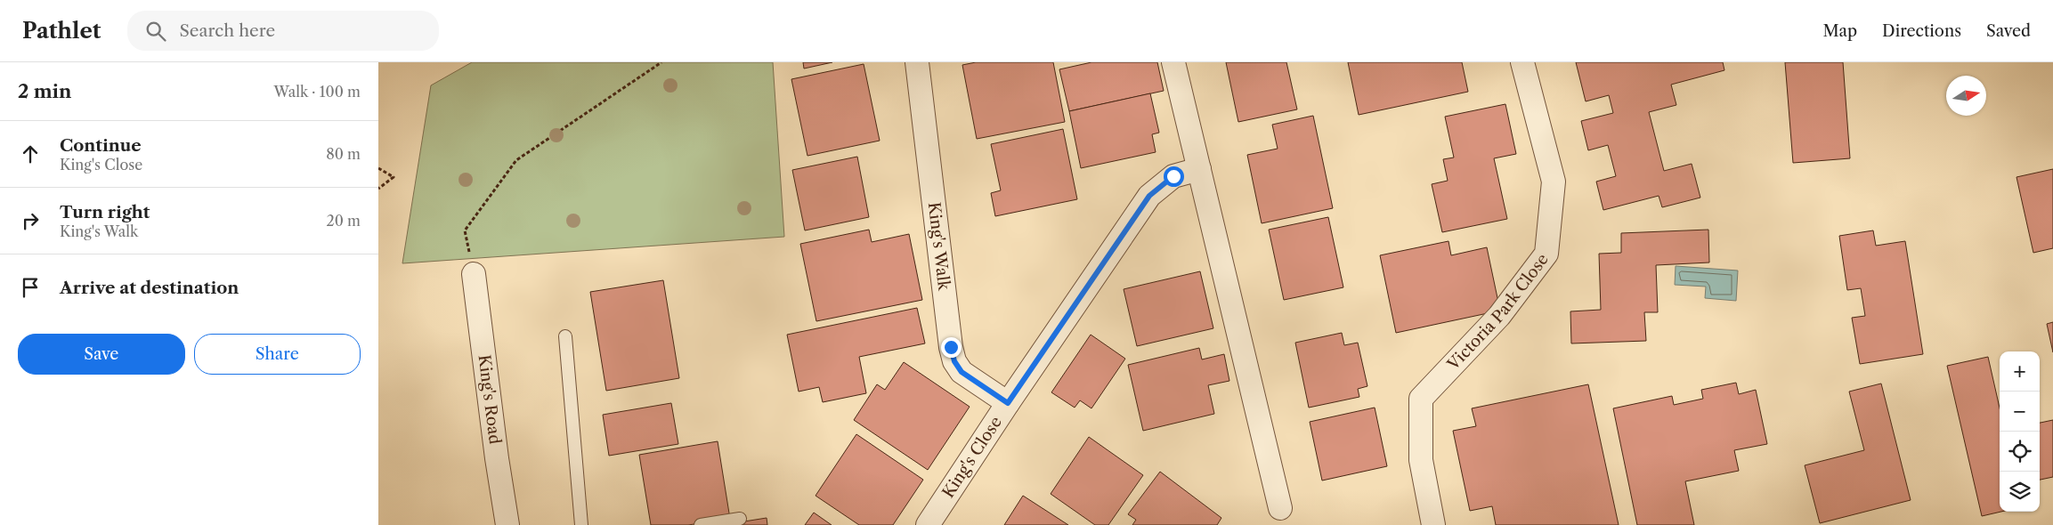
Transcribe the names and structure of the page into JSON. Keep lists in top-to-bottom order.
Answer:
{
  "streets": {
    "street": [
      "King's Walk",
      "Victoria Park Close",
      "King's Road",
      "King's Close"
    ]
  },
  "crossings": [
    ["King's Walk", "King's Close"]
  ],
  "north": "right",
  "page": {
    "header": "Pathlet",
    "search": "Search here",
    "nav": ["Map", "Directions", "Saved"],
    "heading": ["2 min", "Walk · 100 m"],
    "list": [
      ["Continue", "King's Close", "80 m"],
      ["Turn right", "King's Walk", "20 m"],
      "Arrive at destination"
    ],
    "buttons": ["Save", "Share"],
    "map_buttons": ["+", "−"]
  }
}
